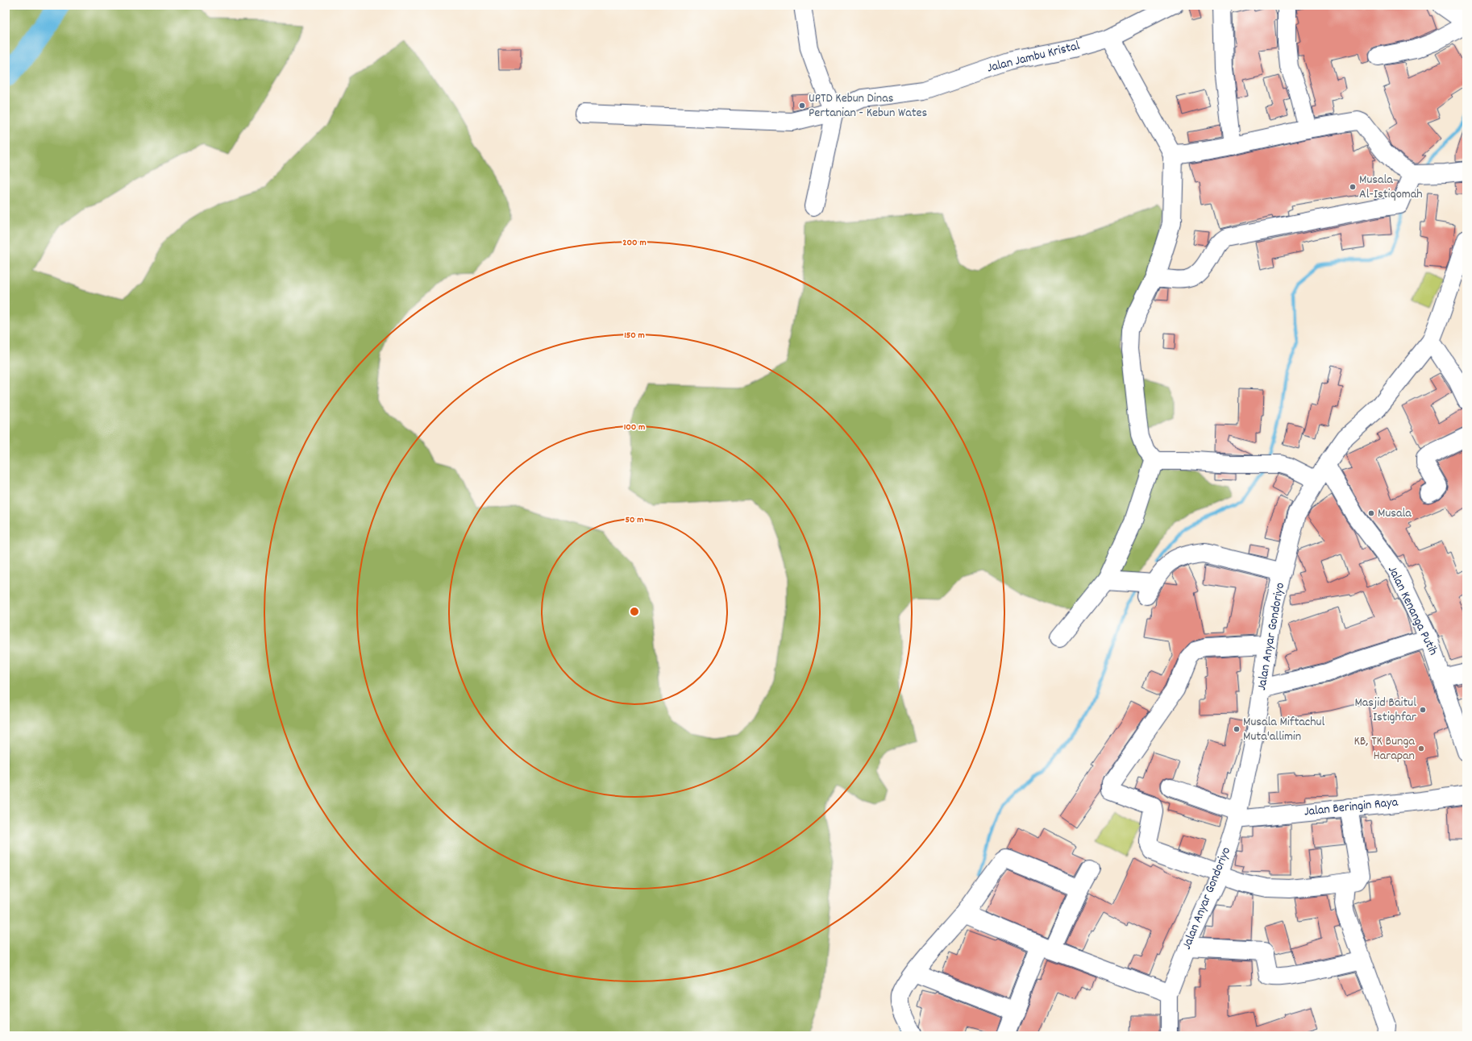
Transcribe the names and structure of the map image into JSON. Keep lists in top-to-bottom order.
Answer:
{
  "streets": {
    "street": [
      "Jalan Jambu Kristal",
      "Jalan Kenanga Putih",
      "Jalan Anyar Gondoriyo",
      "Jalan Beringin Raya"
    ]
  },
  "crossings": [
    ["Jalan Kenanga Putih", "Jalan Anyar Gondoriyo"],
    ["Jalan Anyar Gondoriyo", "Jalan Beringin Raya"]
  ],
  "places": [
    "UPTD Kebun Dinas Pertanian - Kebun Wates",
    "Musala Al-Istiqomah",
    "Musala",
    "Masjid Baitul Istighfar",
    "Musala Miftachul Muta'allimin",
    "KB, TK Bunga Harapan"
  ],
  "rings": [
    "200 m",
    "150 m",
    "100 m",
    "50 m"
  ]
}
